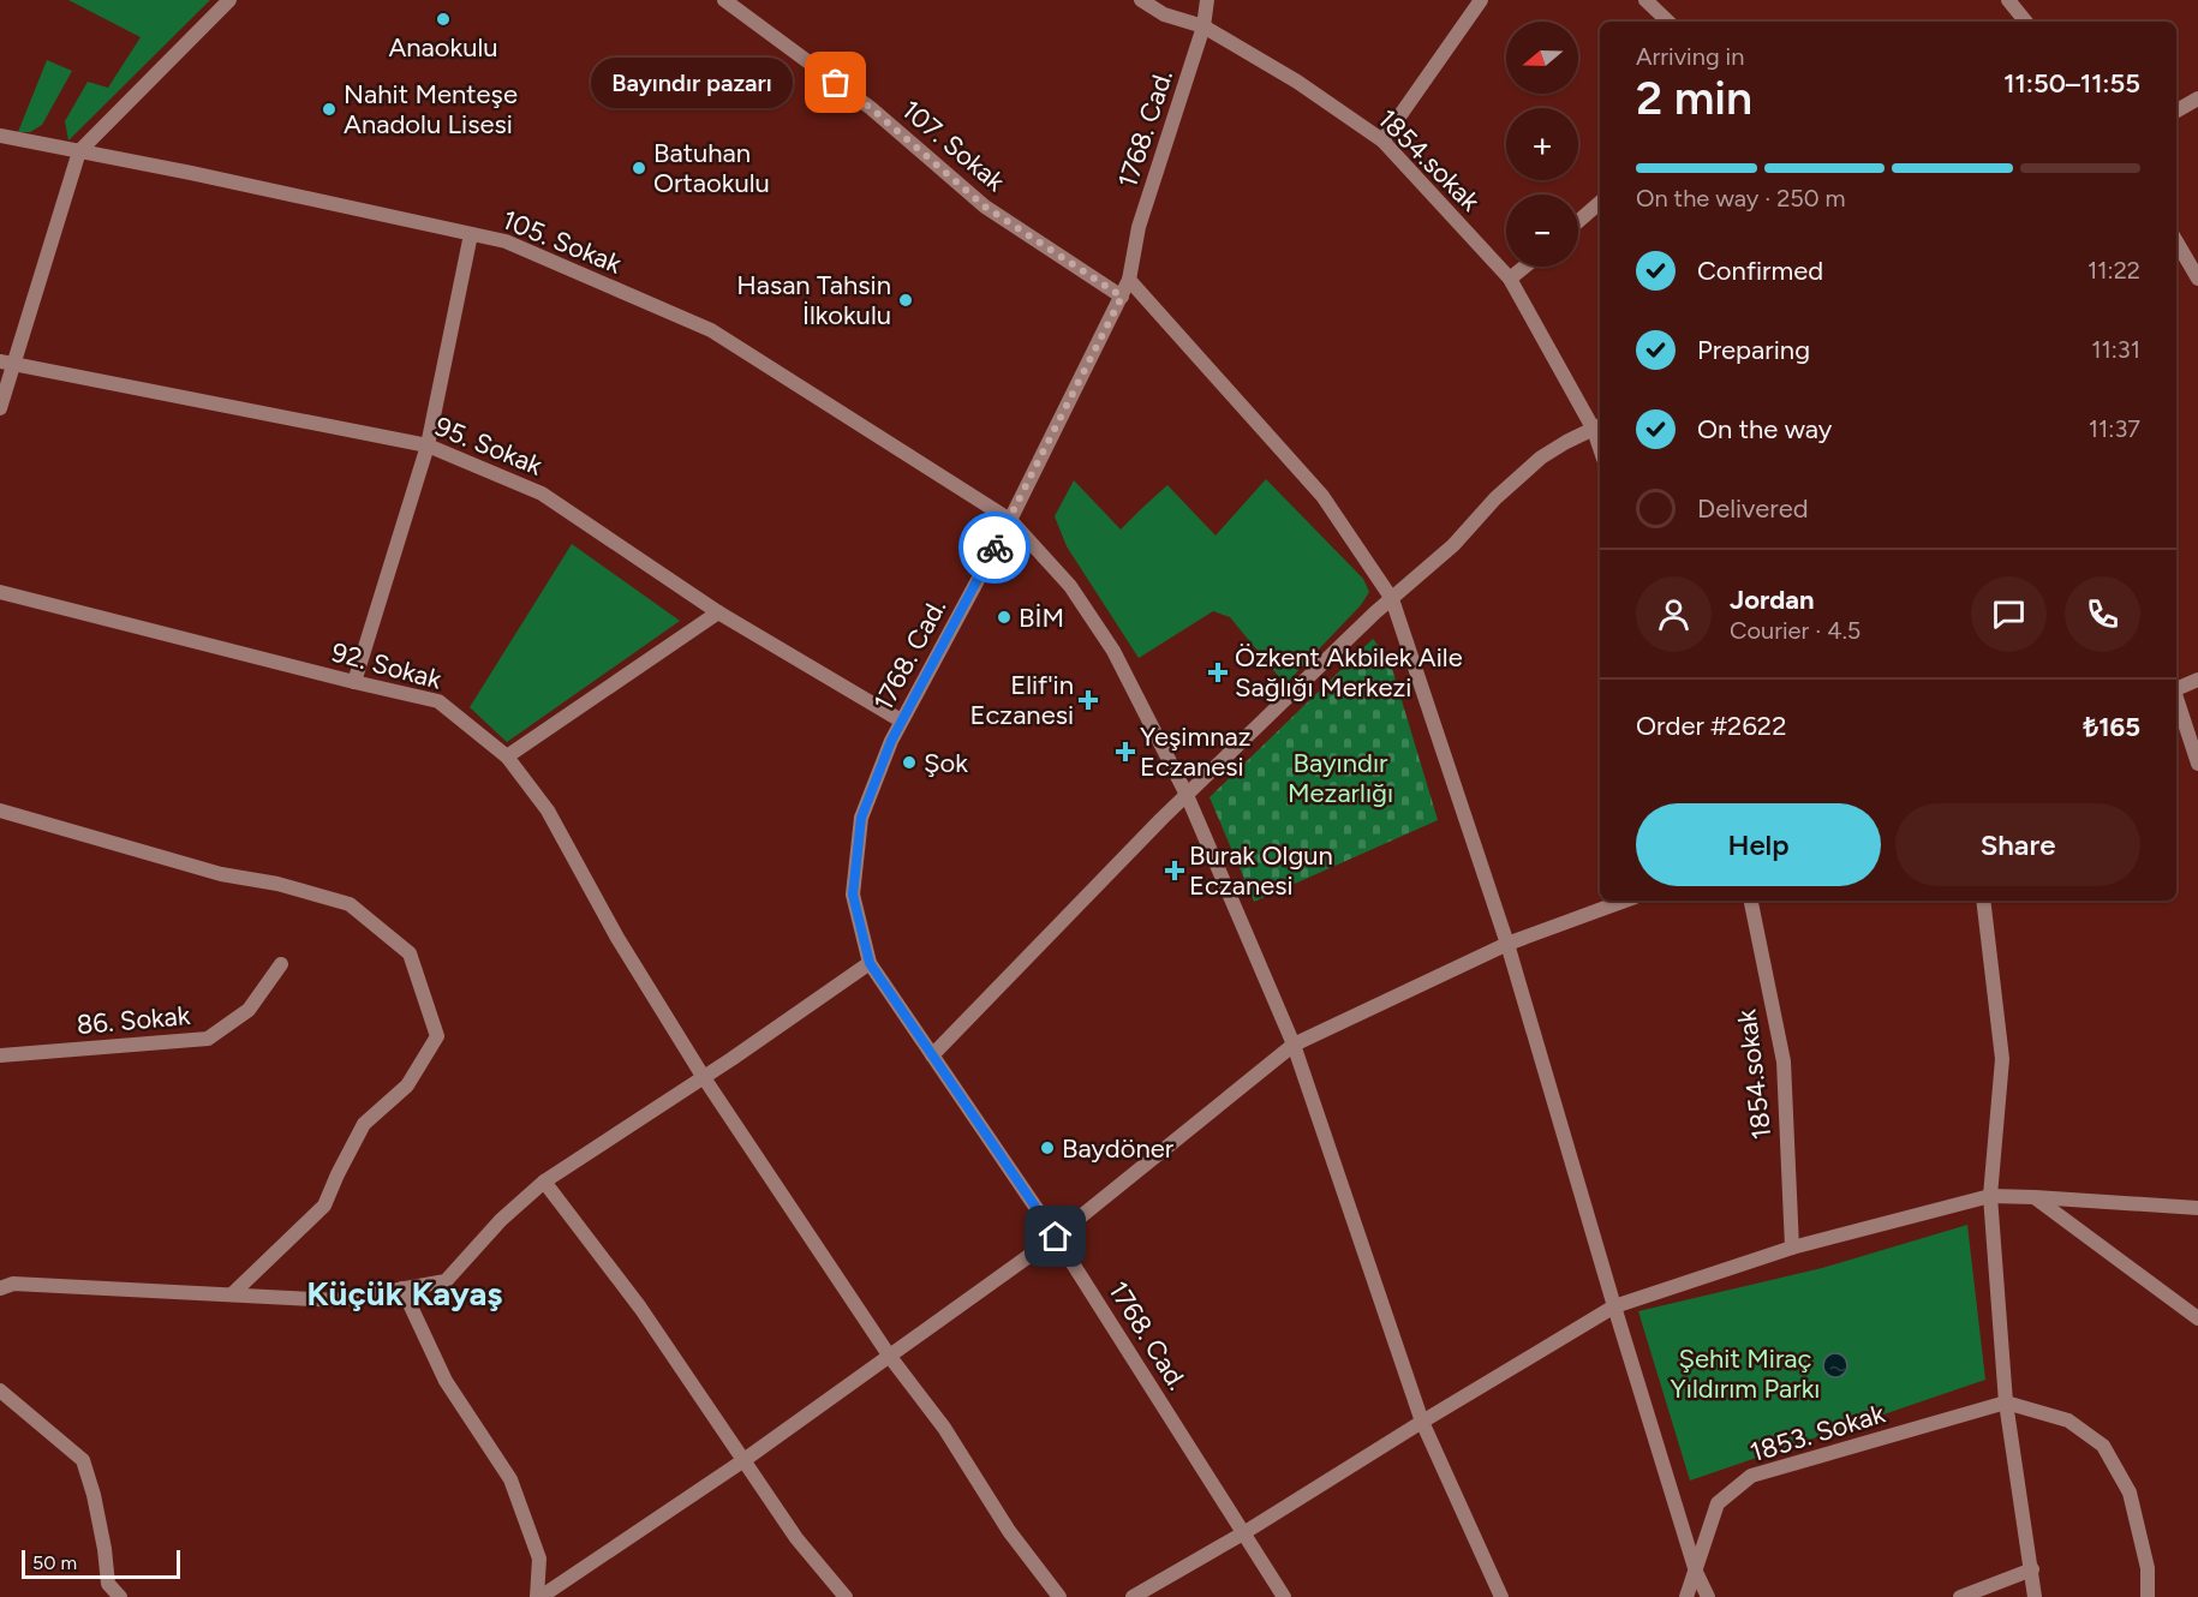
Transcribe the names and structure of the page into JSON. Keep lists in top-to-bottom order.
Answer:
{
  "streets": {
    "street": [
      "1768. Cad.",
      "107. Sokak",
      "1854.sokak",
      "105. Sokak",
      "95. Sokak",
      "92. Sokak",
      "86. Sokak",
      "1853. Sokak"
    ]
  },
  "crossings": [
    ["1768. Cad.", "107. Sokak"],
    ["1768. Cad.", "1854.sokak"],
    ["1768. Cad.", "105. Sokak"],
    ["1768. Cad.", "95. Sokak"]
  ],
  "districts": ["Küçük Kayaş"],
  "parks": ["Bayındır Mezarlığı", "Şehit Miraç Yıldırım Parkı"],
  "places": {
    "other": [
      "Anaokulu",
      "Bayındır pazarı",
      "Nahit Menteşe Anadolu Lisesi",
      "Batuhan Ortaokulu",
      "Hasan Tahsin İlkokulu",
      "BİM",
      "Şok",
      "Baydöner"
    ],
    "health": [
      "Özkent Akbilek Aile Sağlığı Merkezi",
      "Elif'in Eczanesi",
      "Yeşimnaz Eczanesi",
      "Burak Olgun Eczanesi"
    ]
  },
  "scale_bar": "50 m",
  "north": "left",
  "page": {
    "map_buttons": ["+", "−"],
    "heading": ["2 min", "Arriving in", "11:50–11:55"],
    "panel": [
      "Jordan",
      "Courier · 4.5",
      "Order #2622",
      "₺165"
    ],
    "bubble": "Bayındır pazarı",
    "bar": "On the way · 250 m",
    "list": [
      ["Confirmed", "11:22"],
      ["Preparing", "11:31"],
      ["On the way", "11:37"],
      "Delivered"
    ],
    "buttons": ["Help", "Share"],
    "scale": "50 m"
  }
}
